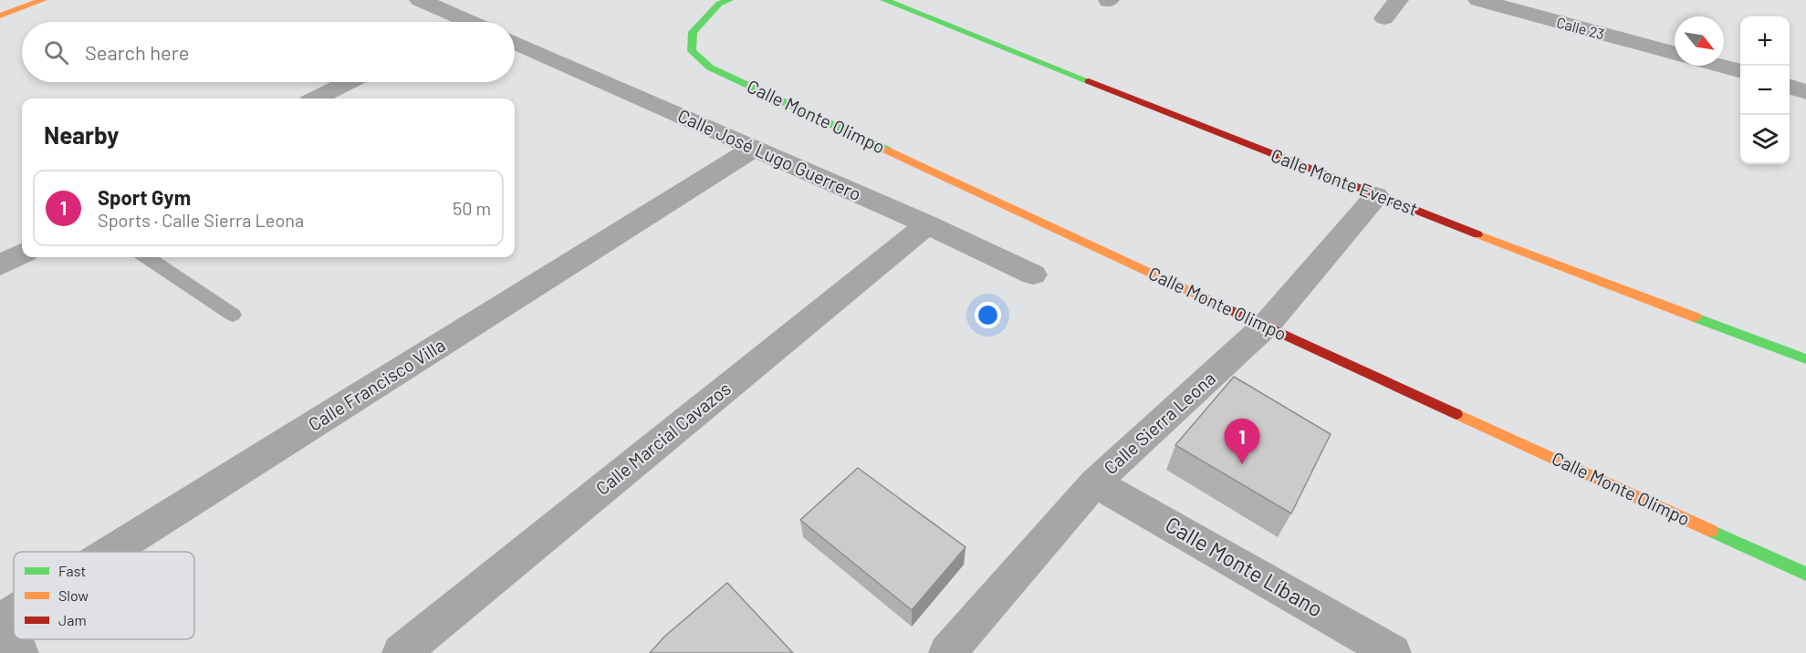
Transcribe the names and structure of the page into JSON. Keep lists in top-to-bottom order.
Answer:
{
  "streets": {
    "street": [
      "Calle 23",
      "Calle Monte Olimpo",
      "Calle José Lugo Guerrero",
      "Calle Monte Everest",
      "Calle Francisco Villa",
      "Calle Sierra Leona",
      "Calle Marcial Cavazos",
      "Calle Monte Líbano"
    ]
  },
  "crossings": [
    ["Calle Monte Olimpo", "Calle Sierra Leona"],
    ["Calle José Lugo Guerrero", "Calle Francisco Villa"],
    ["Calle José Lugo Guerrero", "Calle Marcial Cavazos"],
    ["Calle Monte Everest", "Calle Sierra Leona"],
    ["Calle Sierra Leona", "Calle Monte Líbano"]
  ],
  "legend": ["Fast", "Slow", "Jam"],
  "north": "bottom right",
  "page": {
    "map_buttons": ["+", "−"],
    "search": "Search here",
    "heading": "Nearby",
    "list": [
      {
        "mark": "1",
        "name": "Sport Gym",
        "note": "Sports · Calle Sierra Leona",
        "value": "50 m"
      }
    ],
    "pins": "1"
  }
}
